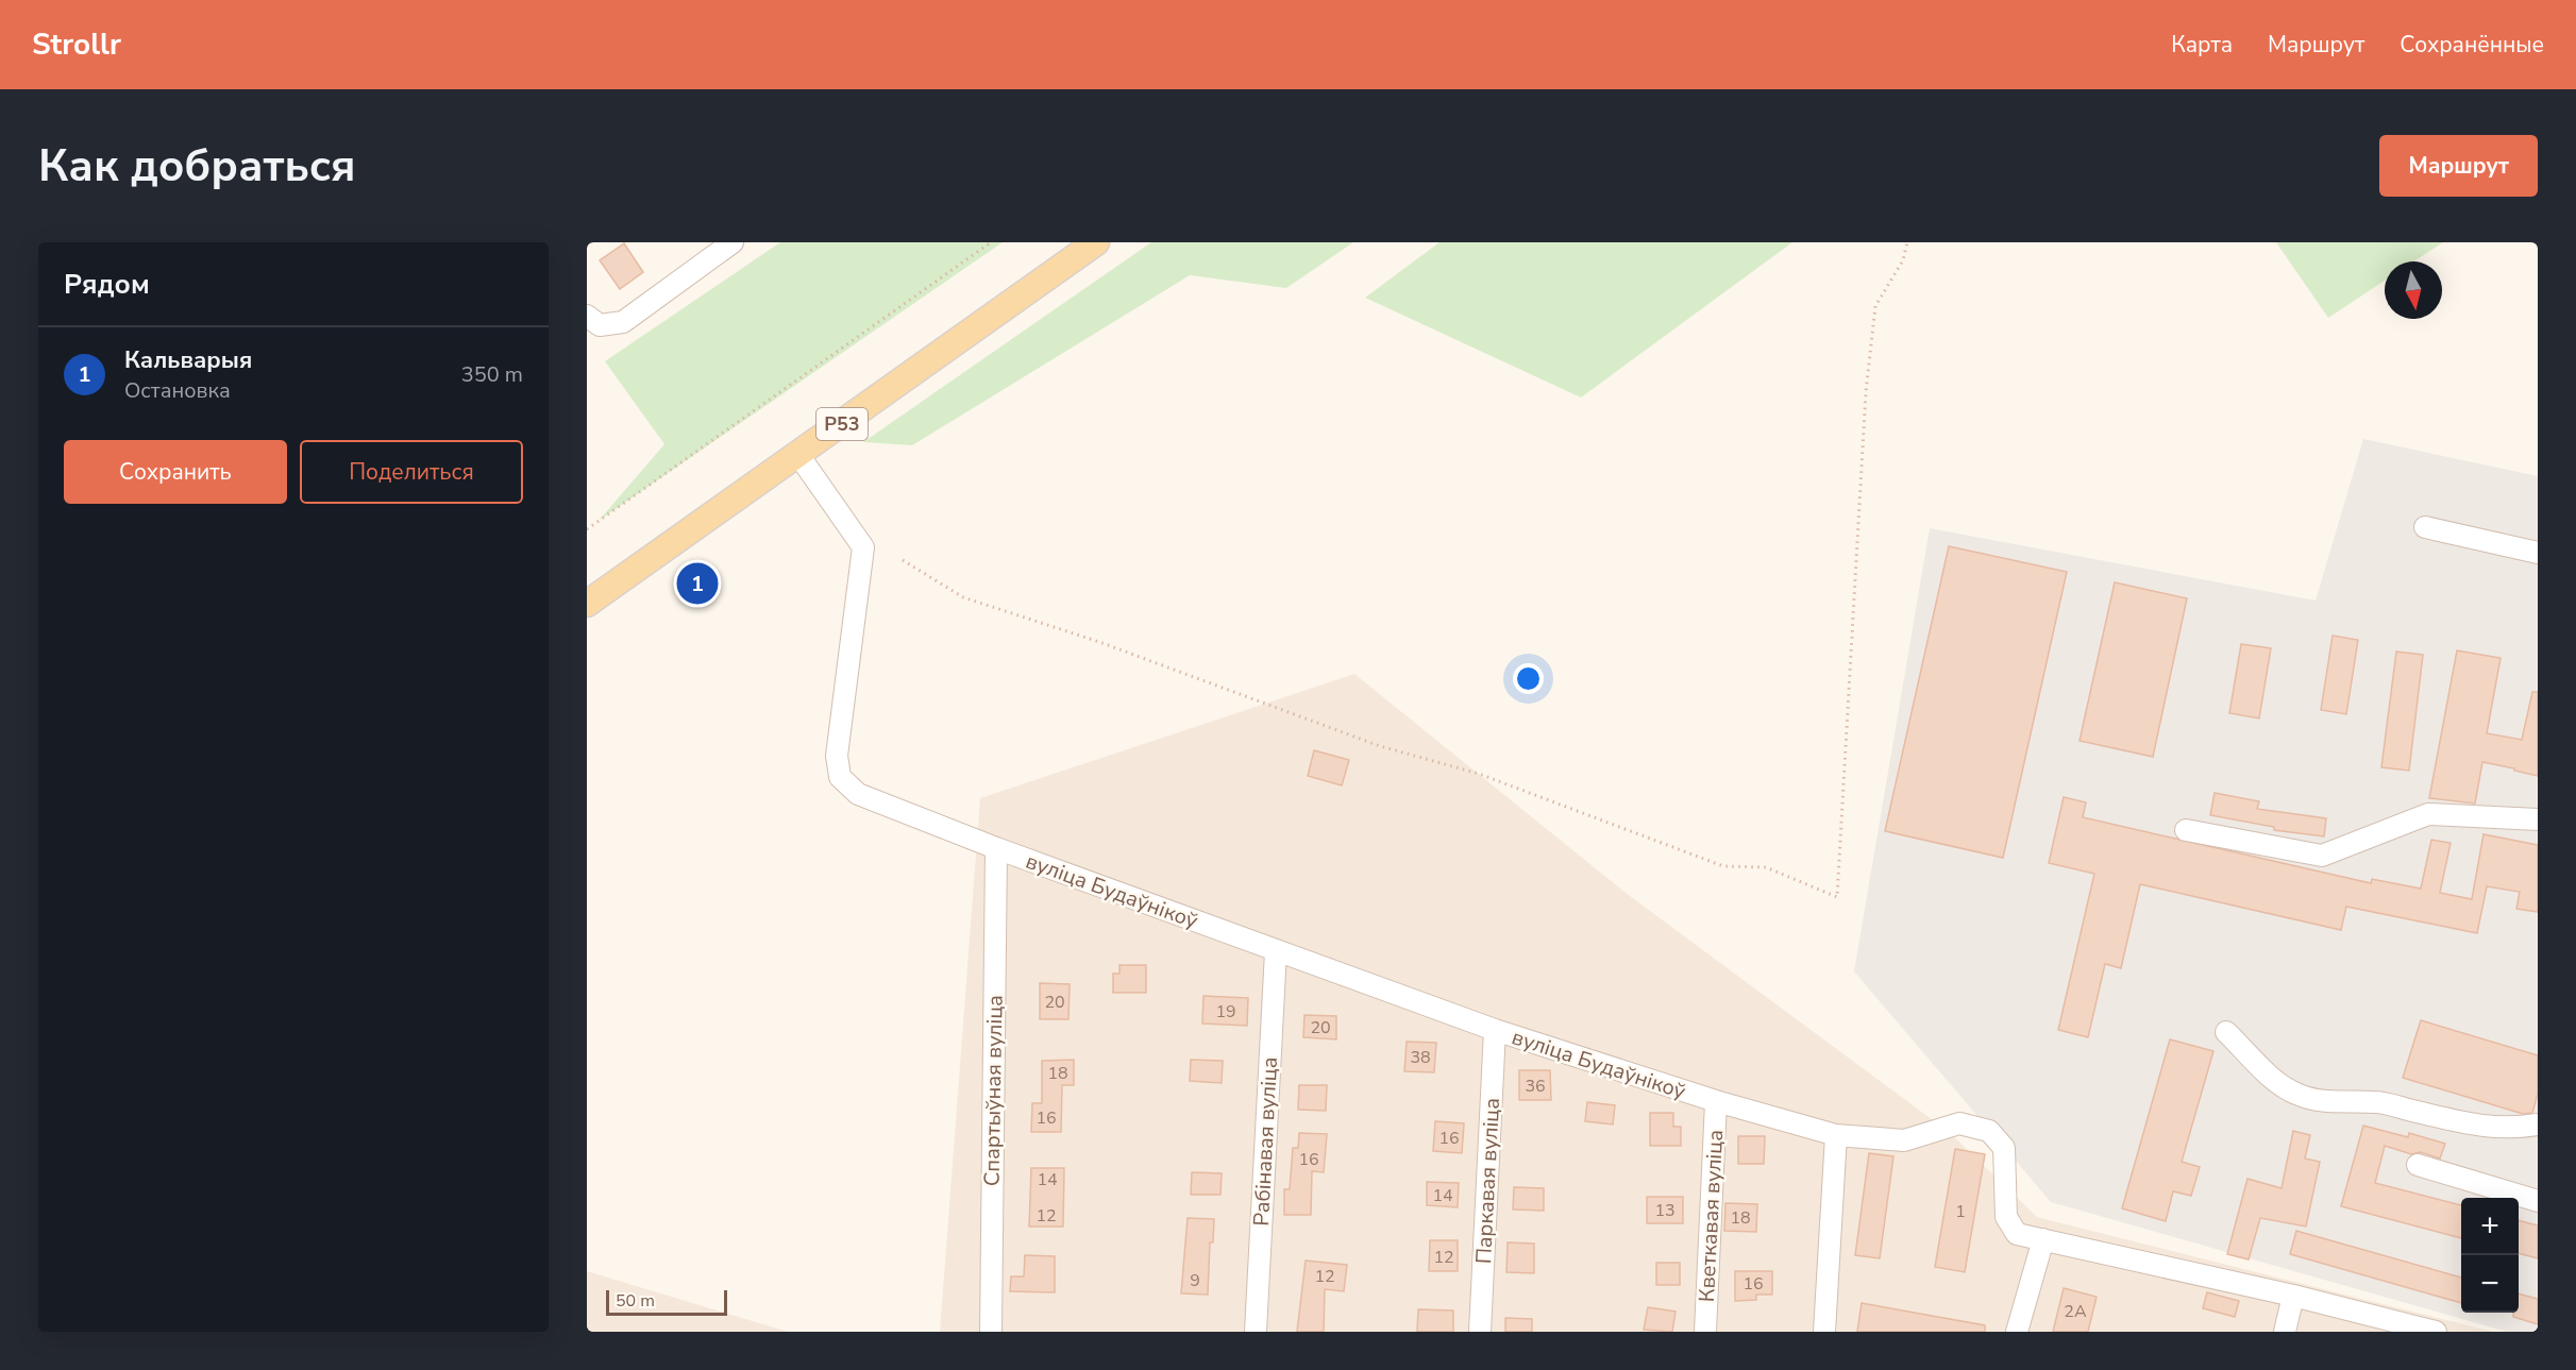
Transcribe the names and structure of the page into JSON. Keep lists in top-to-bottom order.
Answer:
{
  "streets": {
    "main road": ["Р53"],
    "street": [
      "вуліца Будаўнікоў",
      "Спартыўная вуліца",
      "Рабінавая вуліца",
      "Паркавая вуліца",
      "Кветкавая вуліца"
    ]
  },
  "crossings": [
    ["Р53", "вуліца Будаўнікоў"],
    ["вуліца Будаўнікоў", "Спартыўная вуліца"],
    ["вуліца Будаўнікоў", "Рабінавая вуліца"],
    ["вуліца Будаўнікоў", "Паркавая вуліца"],
    ["вуліца Будаўнікоў", "Кветкавая вуліца"]
  ],
  "house_numbers": [
    "20",
    "19",
    "20",
    "38",
    "18",
    "36",
    "16",
    "16",
    "16",
    "14",
    "14",
    "13",
    "1",
    "12",
    "18",
    "12",
    "12",
    "9",
    "16",
    "2А"
  ],
  "scale_bar": "50 m",
  "north": "bottom",
  "page": {
    "header": "Strollr",
    "nav": ["Карта", "Маршрут", "Сохранённые"],
    "buttons": [
      "Маршрут",
      ["Сохранить", "Поделиться"]
    ],
    "title": "Как добраться",
    "heading": "Рядом",
    "list": [
      {
        "mark": "1",
        "name": "Кальварыя",
        "note": "Остановка",
        "value": "350 m"
      }
    ],
    "pins": "1",
    "map_buttons": ["+", "−"],
    "scale": "50 m"
  }
}
